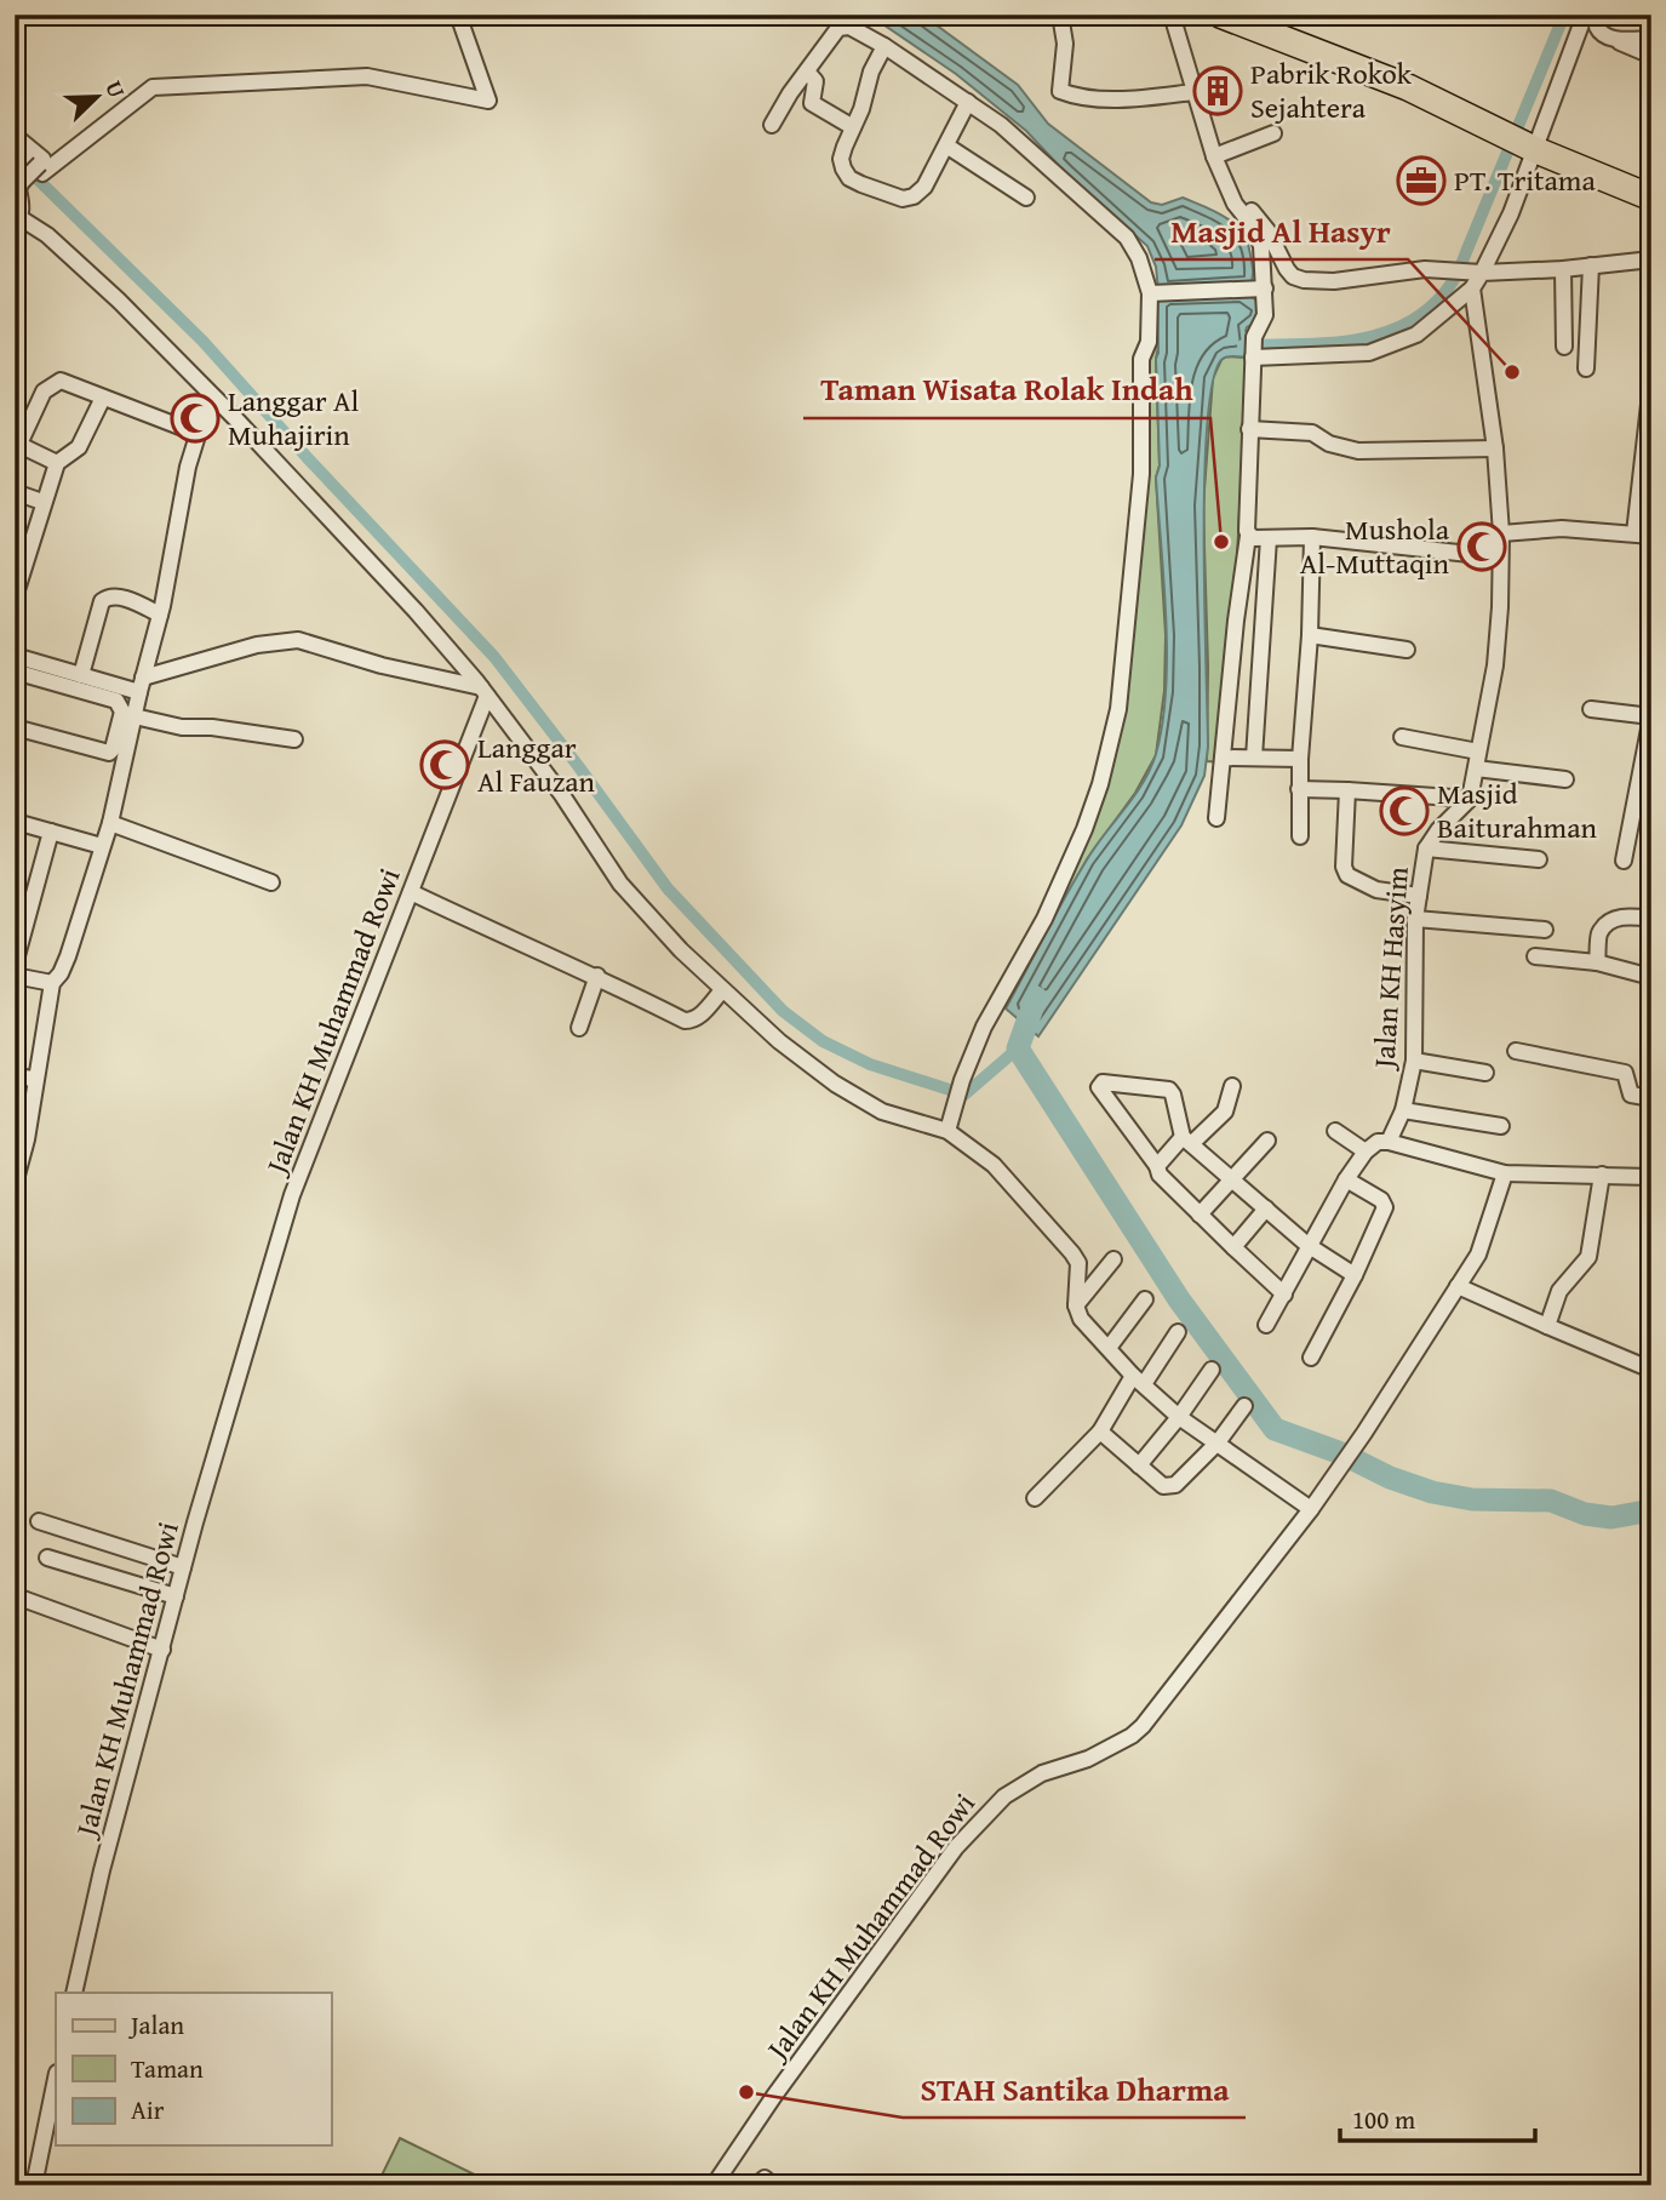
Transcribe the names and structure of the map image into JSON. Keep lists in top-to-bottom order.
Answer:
{
  "streets": {
    "street": ["Jalan KH Hasyim", "Jalan KH Muhammad Rowi"]
  },
  "places": {
    "building": ["Pabrik Rokok Sejahtera"],
    "office": ["PT. Tritama"],
    "other": ["Masjid Al Hasyr", "Taman Wisata Rolak Indah", "STAH Santika Dharma"],
    "mosque": [
      "Langgar Al Muhajirin",
      "Mushola Al-Muttaqin",
      "Langgar Al Fauzan",
      "Masjid Baiturahman"
    ]
  },
  "legend": ["Jalan", "Taman", "Air"],
  "scale_bar": "100 m",
  "north": "top right"
}
